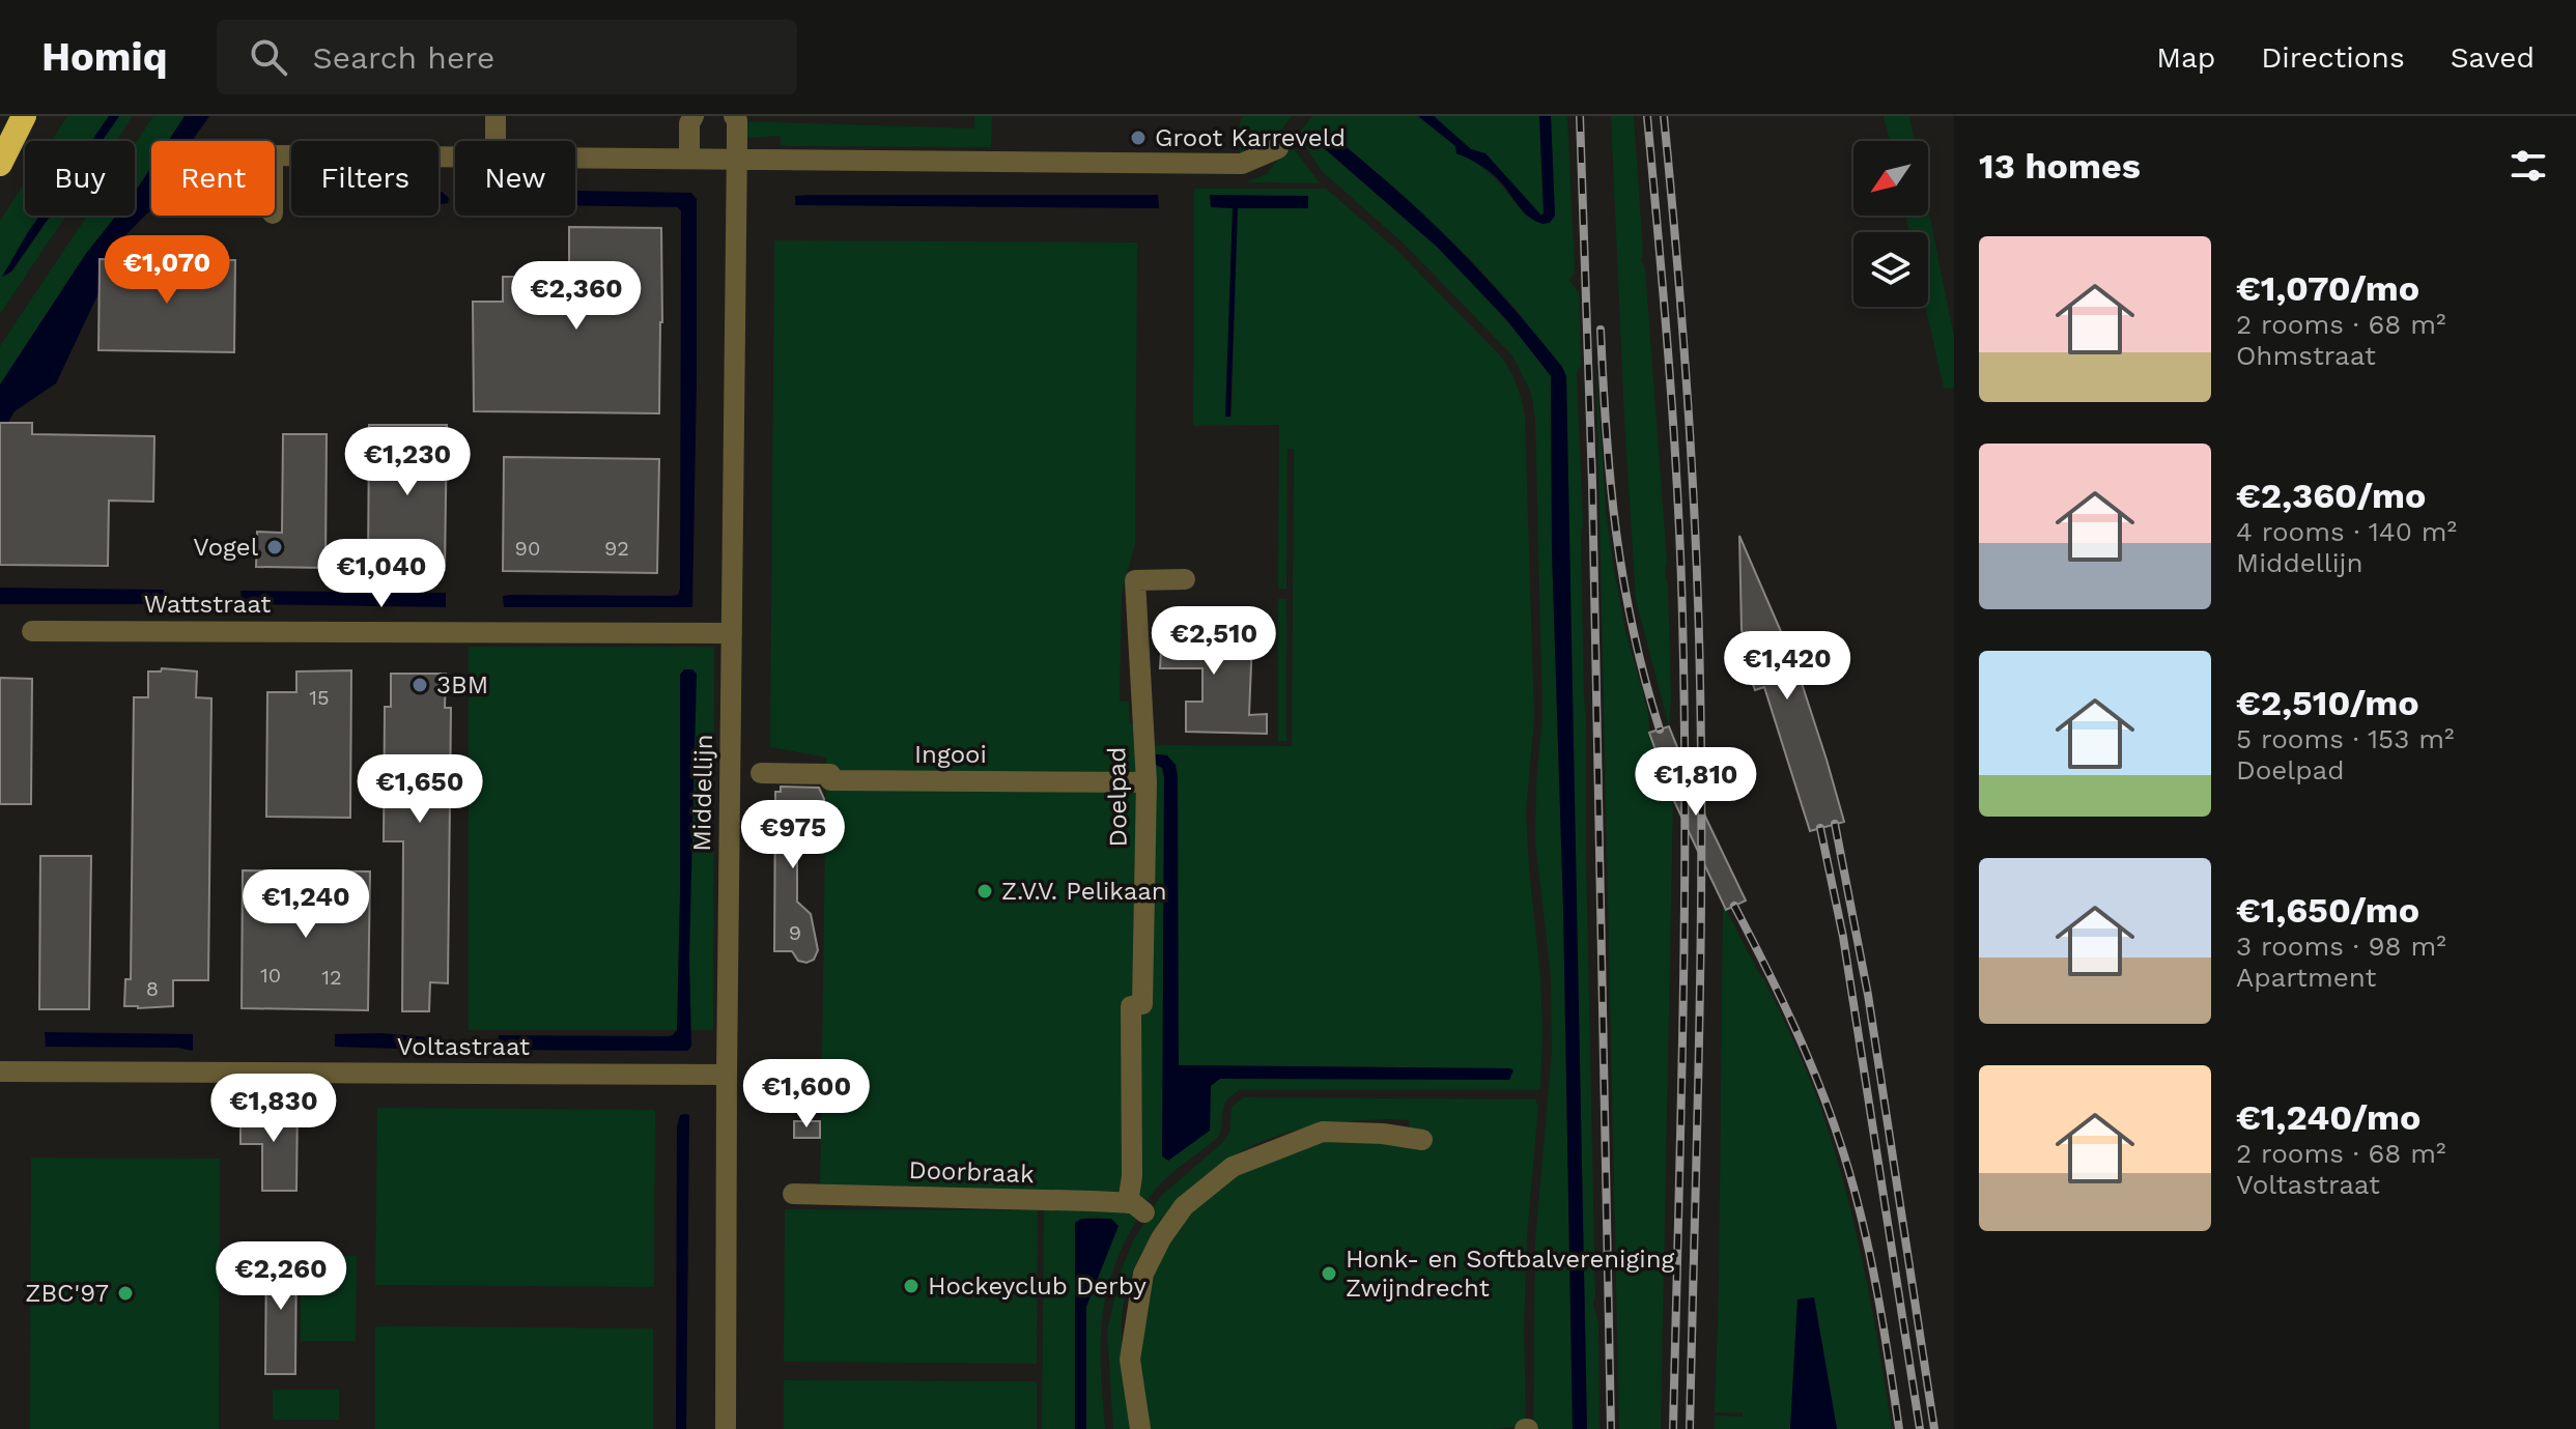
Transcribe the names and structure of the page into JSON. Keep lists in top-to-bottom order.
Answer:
{
  "streets": {
    "street": [
      "Wattstraat",
      "Ingooi",
      "Middellijn",
      "Doelpad",
      "Voltastraat",
      "Doorbraak"
    ]
  },
  "crossings": [
    ["Wattstraat", "Middellijn"],
    ["Ingooi", "Doelpad"],
    ["Middellijn", "Voltastraat"],
    ["Doelpad", "Doorbraak"]
  ],
  "places": [
    "Groot Karreveld",
    "Vogel",
    "3BM",
    "Z.V.V. Pelikaan",
    "Honk- en Softbalvereniging Zwijndrecht",
    "Hockeyclub Derby",
    "ZBC'97"
  ],
  "house_numbers": [
    "90",
    "92",
    "15",
    "9",
    "10",
    "12",
    "8"
  ],
  "north": "bottom left",
  "page": {
    "header": "Homiq",
    "search": "Search here",
    "nav": ["Map", "Directions", "Saved"],
    "heading": "13 homes",
    "chip": [
      "Buy",
      "Rent",
      "Filters",
      "New"
    ],
    "list": [
      {
        "name": "€1,070/mo",
        "note": "2 rooms · 68 m² · Ohmstraat"
      },
      {
        "name": "€2,360/mo",
        "note": "4 rooms · 140 m² · Middellijn"
      },
      {
        "name": "€2,510/mo",
        "note": "5 rooms · 153 m² · Doelpad"
      },
      {
        "name": "€1,650/mo",
        "note": "3 rooms · 98 m² · Apartment"
      },
      {
        "name": "€1,240/mo",
        "note": "2 rooms · 68 m² · Voltastraat"
      }
    ],
    "price": [
      "€1,070",
      "€2,360",
      "€1,230",
      "€1,040",
      "€2,510",
      "€1,420",
      "€1,810",
      "€1,650",
      "€975",
      "€1,240",
      "€1,600",
      "€1,830",
      "€2,260"
    ]
  }
}
